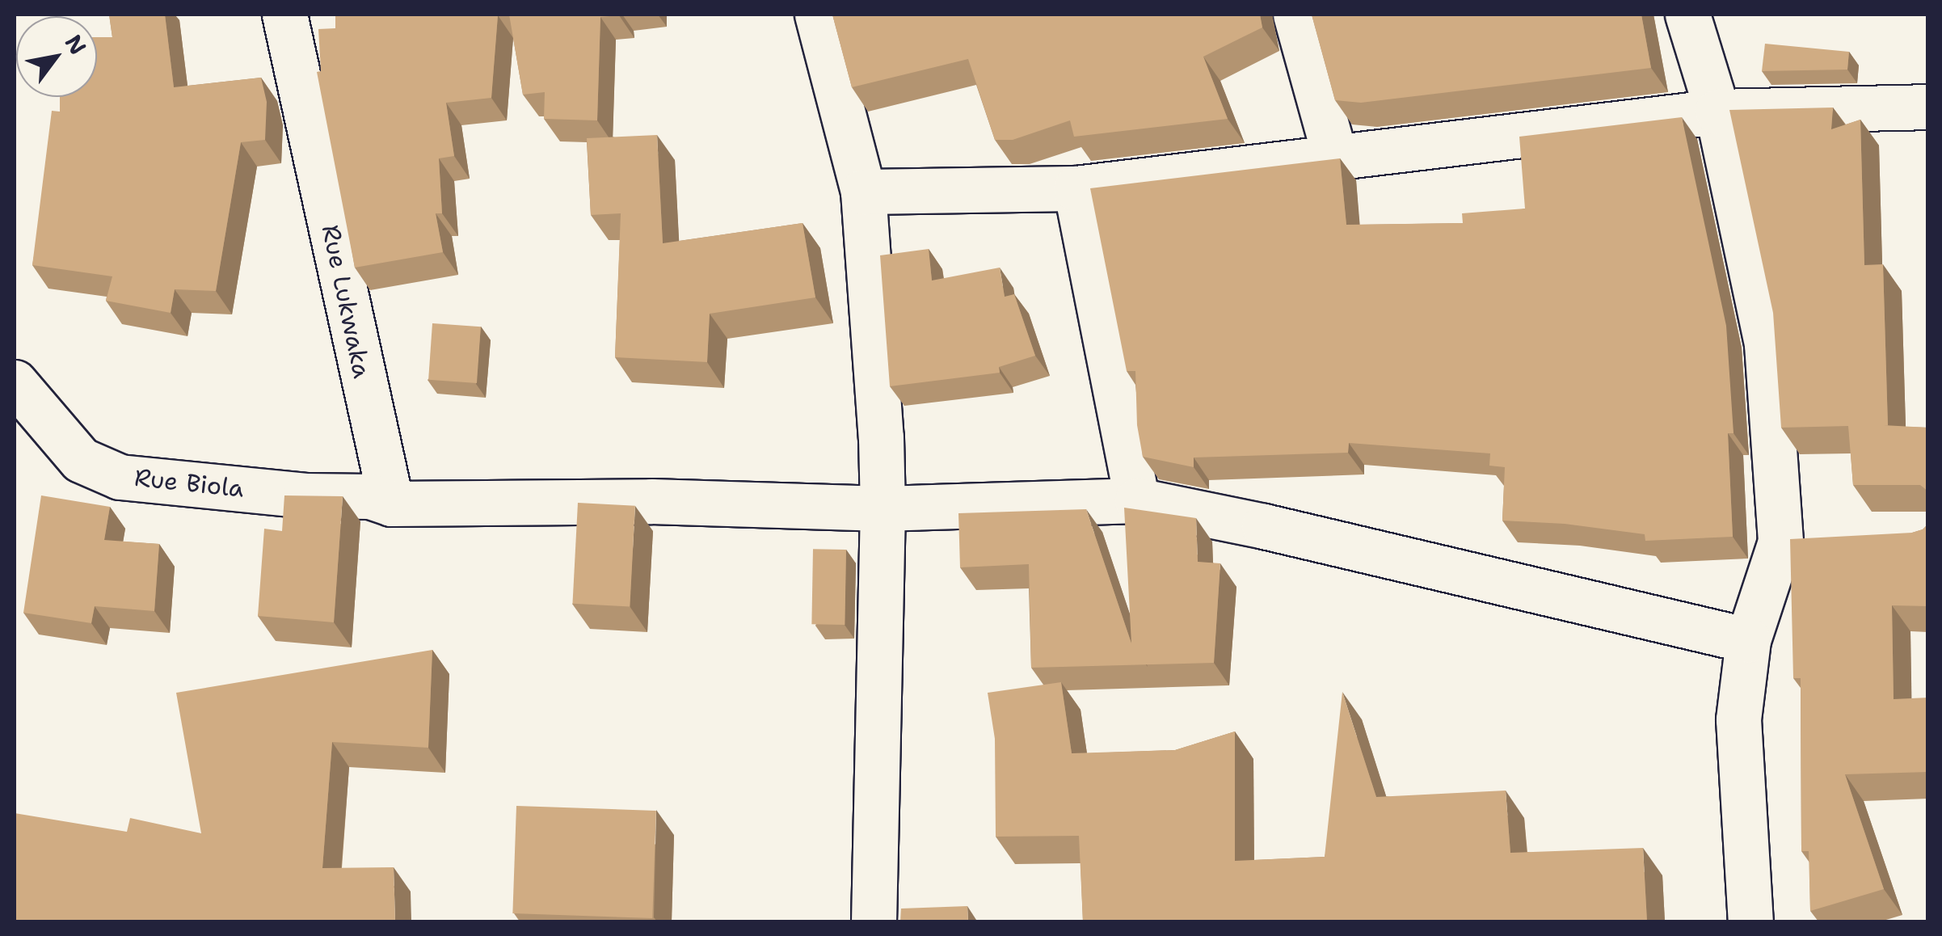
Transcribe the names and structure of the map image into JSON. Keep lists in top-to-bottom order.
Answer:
{
  "streets": {
    "street": ["Rue Lukwaka", "Rue Biola"]
  },
  "crossings": [
    ["Rue Lukwaka", "Rue Biola"]
  ],
  "north": "top right"
}
